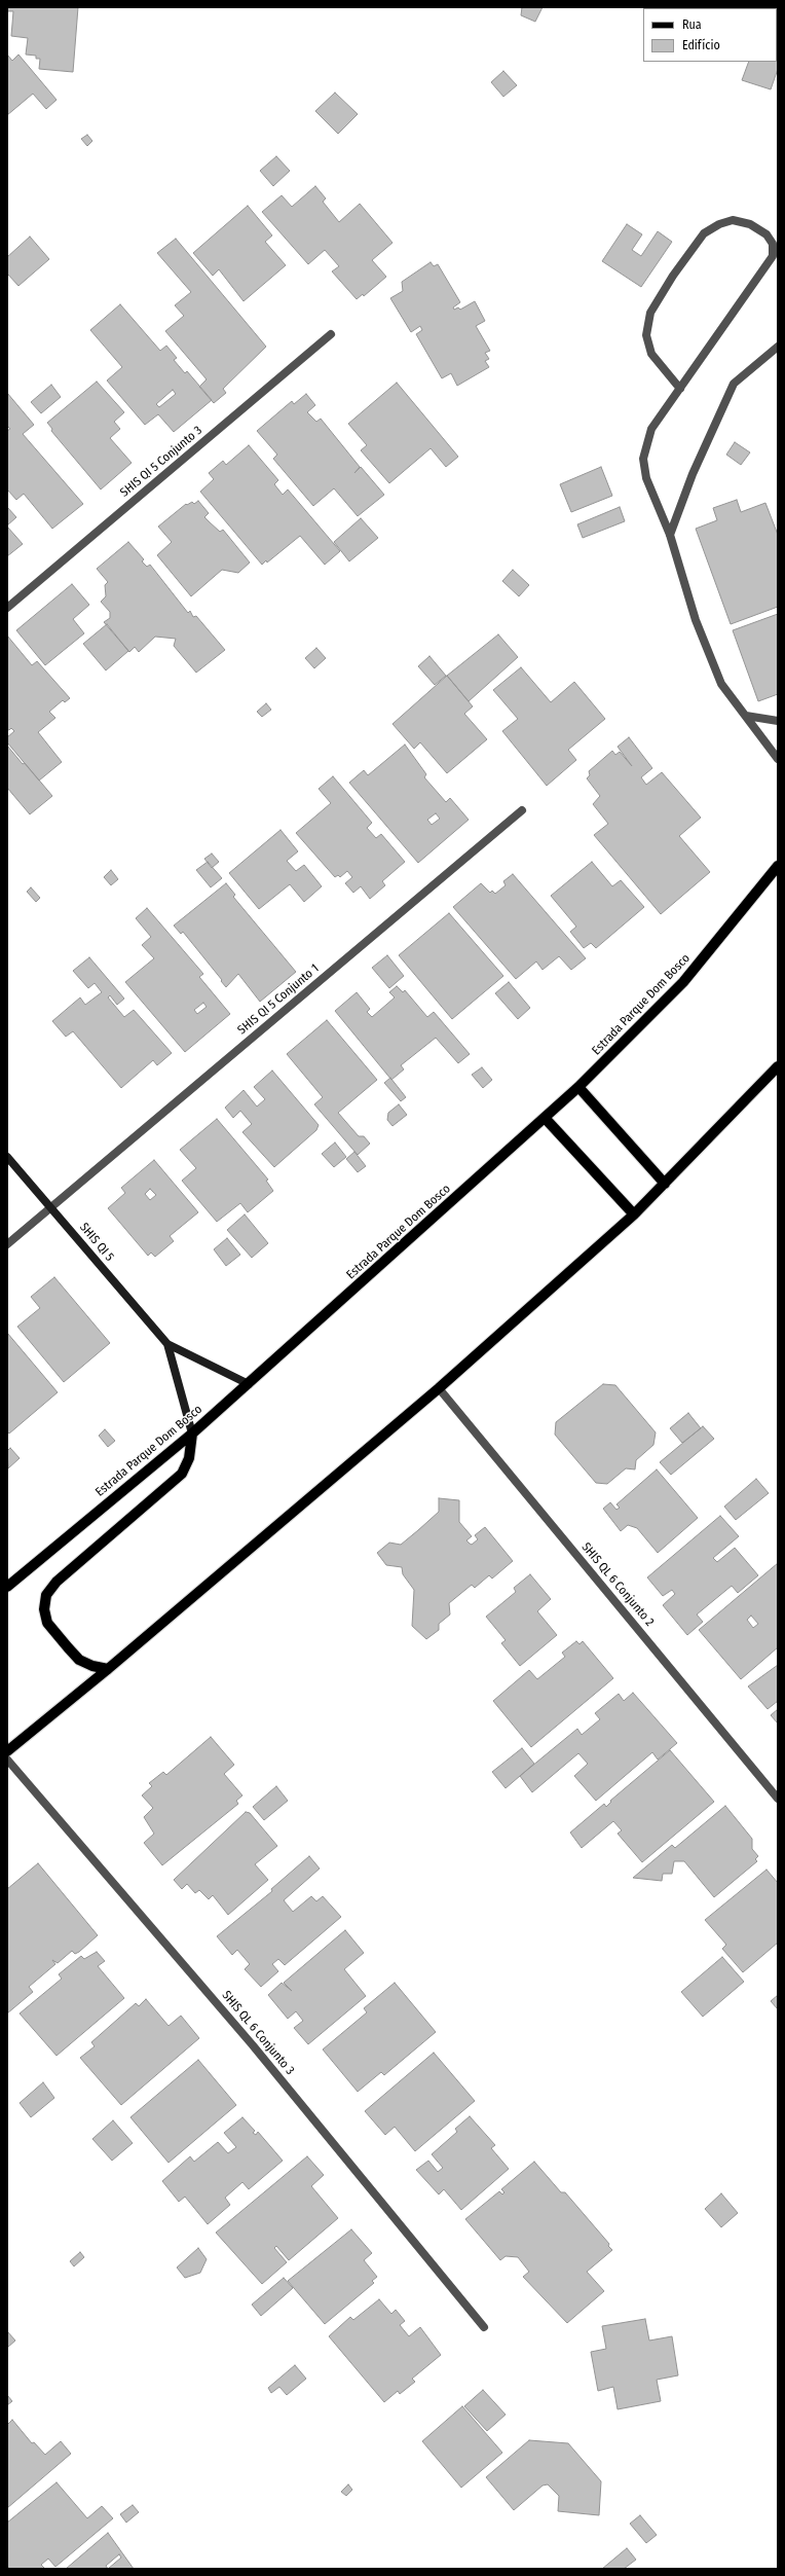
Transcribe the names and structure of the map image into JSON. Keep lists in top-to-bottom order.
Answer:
{
  "streets": {
    "main road": ["Estrada Parque Dom Bosco"],
    "street": [
      "SHIS QI 5 Conjunto 3",
      "SHIS QI 5 Conjunto 1",
      "SHIS QI 5",
      "SHIS QL 6 Conjunto 2",
      "SHIS QL 6 Conjunto 3"
    ]
  },
  "crossings": [
    ["SHIS QI 5 Conjunto 1", "SHIS QI 5"],
    ["Estrada Parque Dom Bosco", "SHIS QI 5"]
  ],
  "legend": ["Rua", "Edifício"]
}
